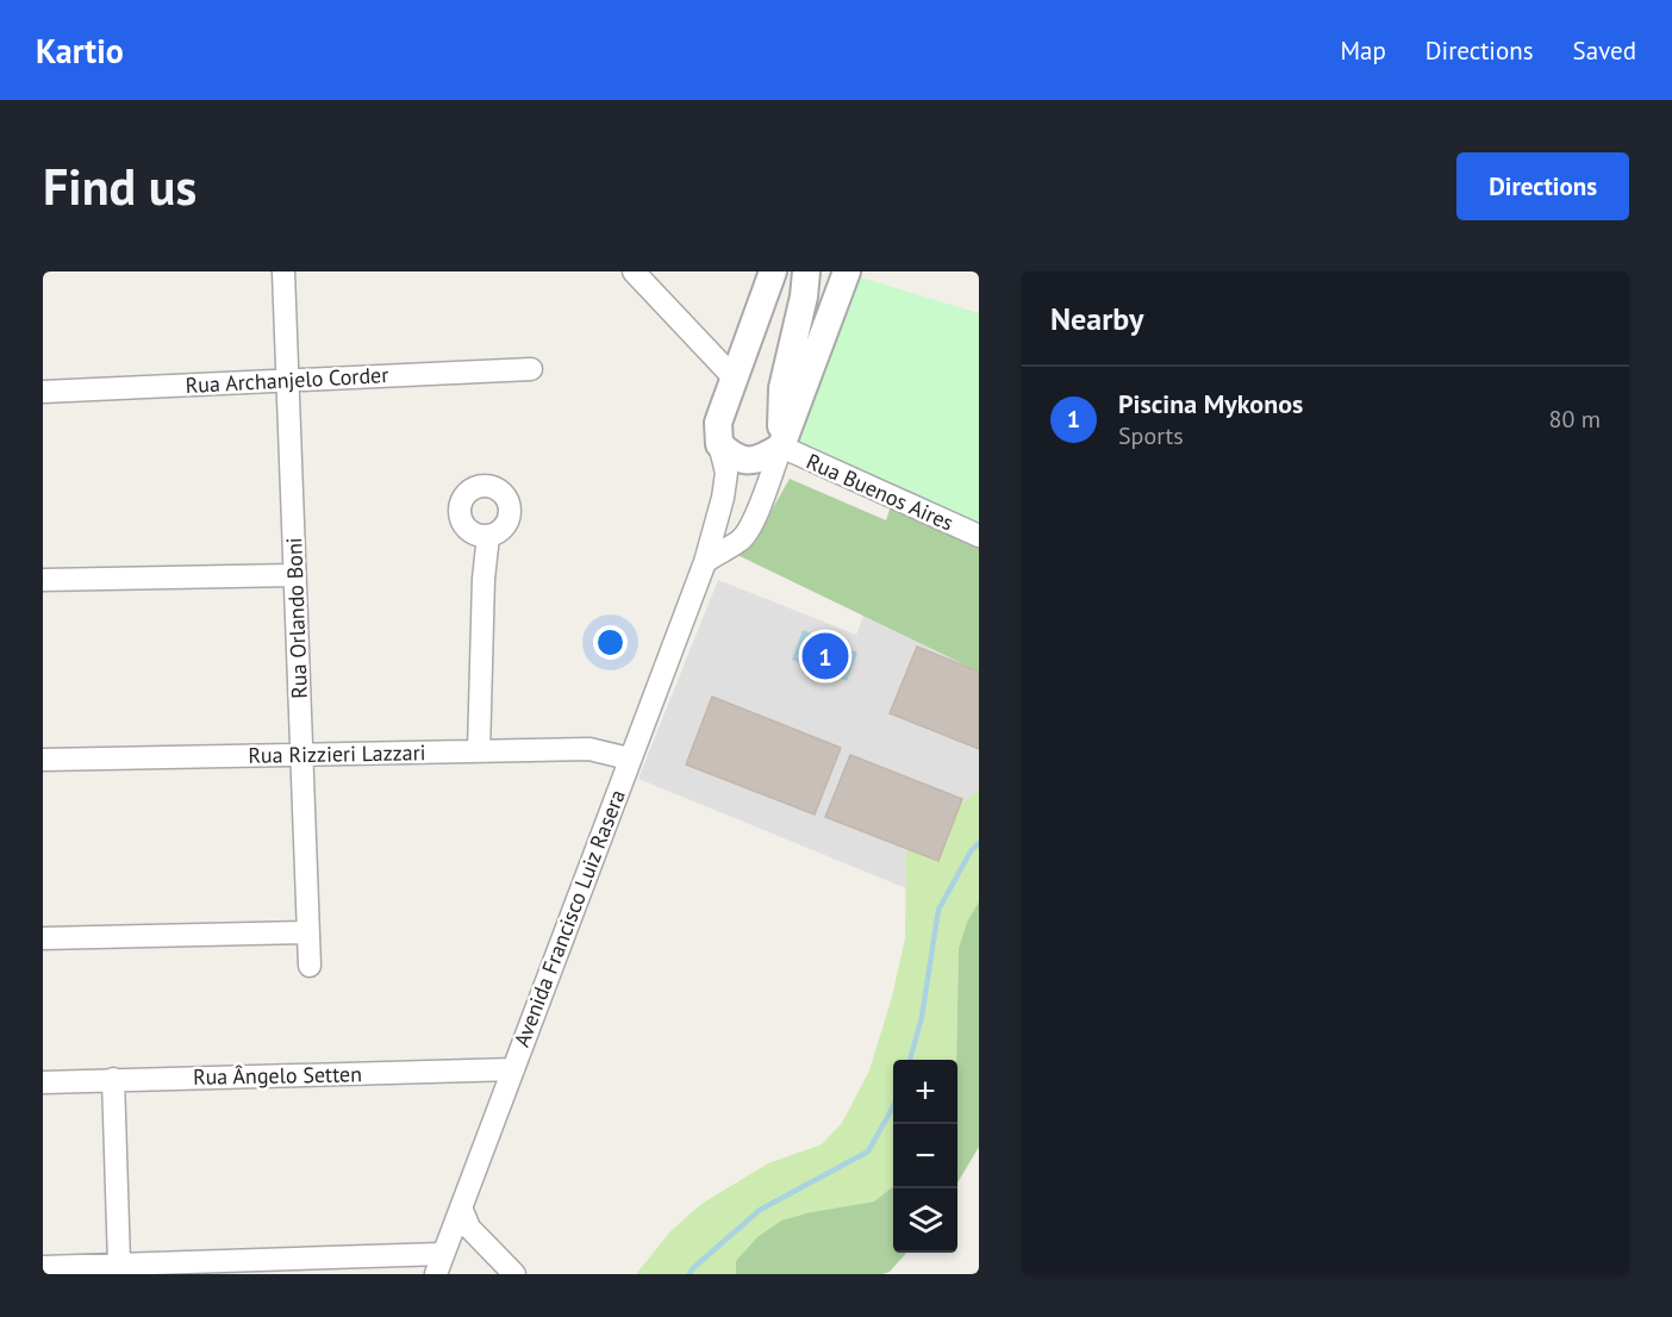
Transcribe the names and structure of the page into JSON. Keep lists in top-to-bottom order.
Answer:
{
  "streets": {
    "street": [
      "Rua Archanjelo Corder",
      "Rua Buenos Aires",
      "Rua Orlando Boni",
      "Rua Rizzieri Lazzari",
      "Avenida Francisco Luiz Rasera",
      "Rua Ângelo Setten"
    ]
  },
  "crossings": [
    ["Rua Archanjelo Corder", "Rua Orlando Boni"],
    ["Rua Orlando Boni", "Rua Rizzieri Lazzari"],
    ["Rua Rizzieri Lazzari", "Avenida Francisco Luiz Rasera"],
    ["Avenida Francisco Luiz Rasera", "Rua Ângelo Setten"]
  ],
  "page": {
    "header": "Kartio",
    "nav": ["Map", "Directions", "Saved"],
    "buttons": "Directions",
    "title": "Find us",
    "heading": "Nearby",
    "list": [
      {
        "mark": "1",
        "name": "Piscina Mykonos",
        "note": "Sports",
        "value": "80 m"
      }
    ],
    "pins": "1",
    "map_buttons": ["+", "−"]
  }
}
